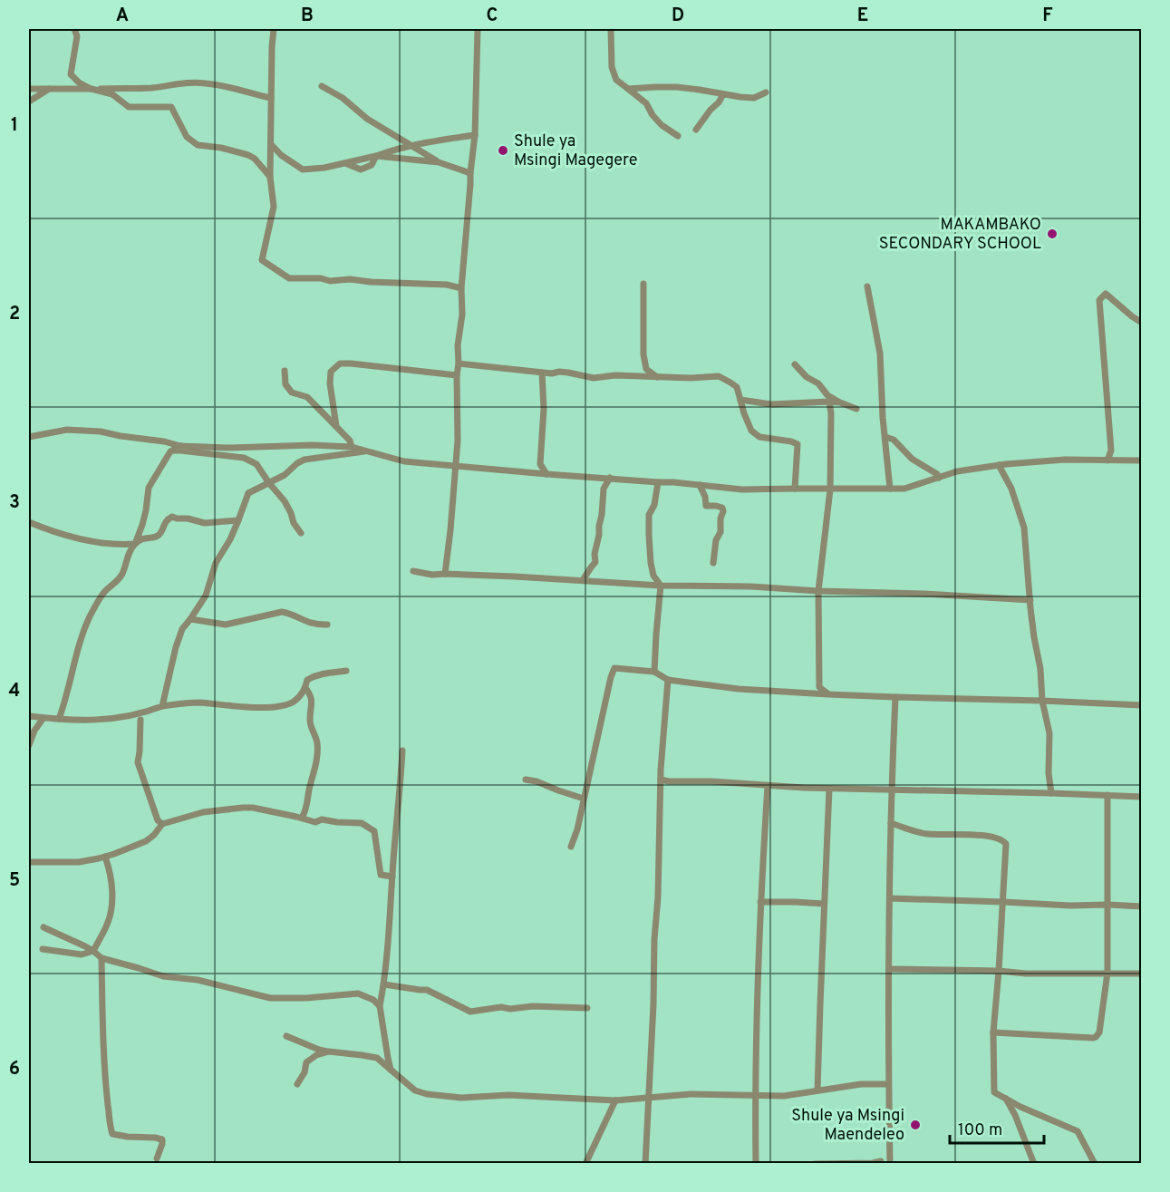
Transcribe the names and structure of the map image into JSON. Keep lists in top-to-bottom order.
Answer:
{
  "places": ["Shule ya Msingi Magegere", "MAKAMBAKO SECONDARY SCHOOL", "Shule ya Msingi Maendeleo"],
  "scale_bar": "100 m",
  "grid": {
    "columns": [
      "A",
      "B",
      "C",
      "D",
      "E",
      "F"
    ],
    "rows": [
      "1",
      "2",
      "3",
      "4",
      "5",
      "6"
    ]
  }
}
